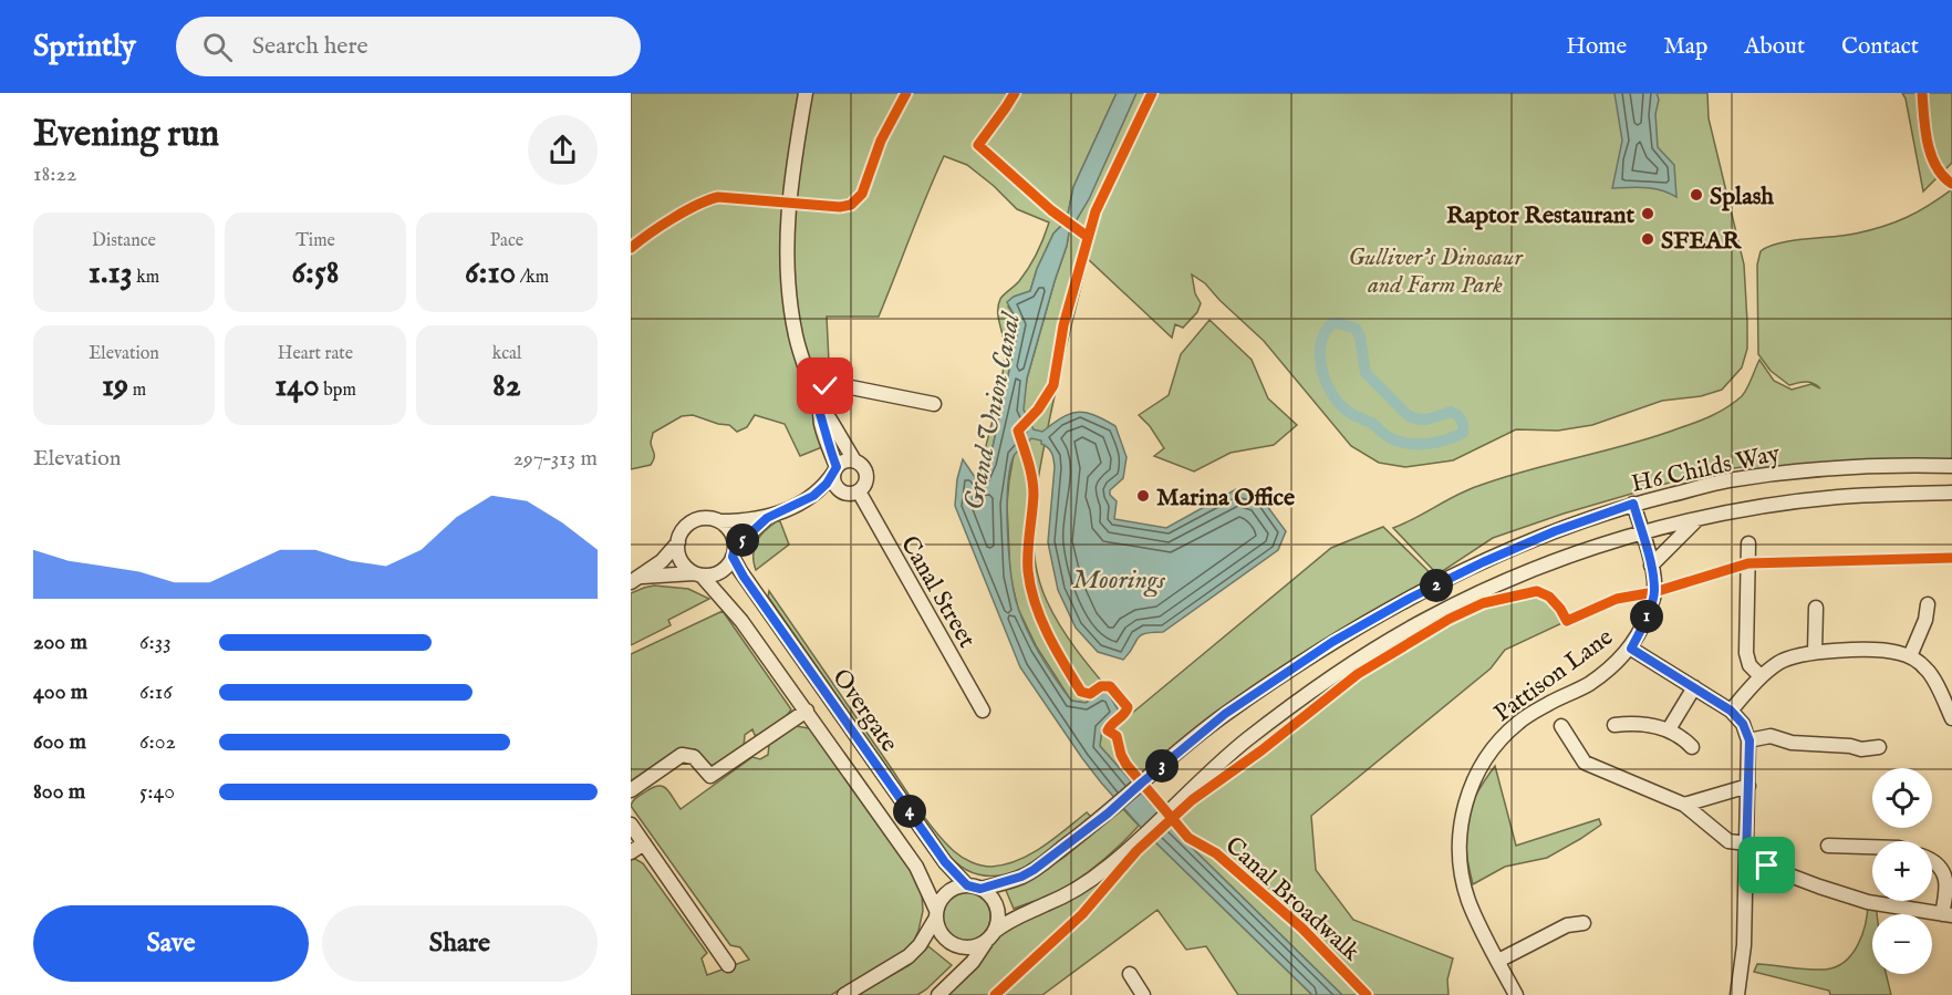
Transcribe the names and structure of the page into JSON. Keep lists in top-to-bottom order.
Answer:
{
  "streets": {
    "street": [
      "H6 Childs Way",
      "Canal Street",
      "Pattison Lane",
      "Overgate"
    ],
    "cycle path": ["Canal Broadwalk"]
  },
  "crossings": [
    ["H6 Childs Way", "Pattison Lane"],
    ["H6 Childs Way", "Overgate"]
  ],
  "water": ["Grand Union Canal", "Moorings"],
  "parks": ["Gulliver's Dinosaur and Farm Park"],
  "places": [
    "Splash",
    "Raptor Restaurant",
    "SFEAR",
    "Marina Office"
  ],
  "page": {
    "header": "Sprintly",
    "search": "Search here",
    "nav": [
      "Home",
      "Map",
      "About",
      "Contact"
    ],
    "heading": ["Evening run", "18:22"],
    "stats": [
      ["Distance", "1.13 km"],
      ["Time", "6:58"],
      ["Pace", "6:10 /km"],
      ["Elevation", "19 m"],
      ["Heart rate", "140 bpm"],
      ["kcal", "82"]
    ],
    "chart": ["Elevation", "297–313 m"],
    "pins": [
      "5",
      "2",
      "1",
      "3",
      "4"
    ],
    "list": [
      {
        "name": "200 m",
        "note": "6:33"
      },
      {
        "name": "400 m",
        "note": "6:16"
      },
      {
        "name": "600 m",
        "note": "6:02"
      },
      {
        "name": "800 m",
        "note": "5:40"
      }
    ],
    "map_buttons": ["+", "−"],
    "buttons": ["Save", "Share"]
  }
}
